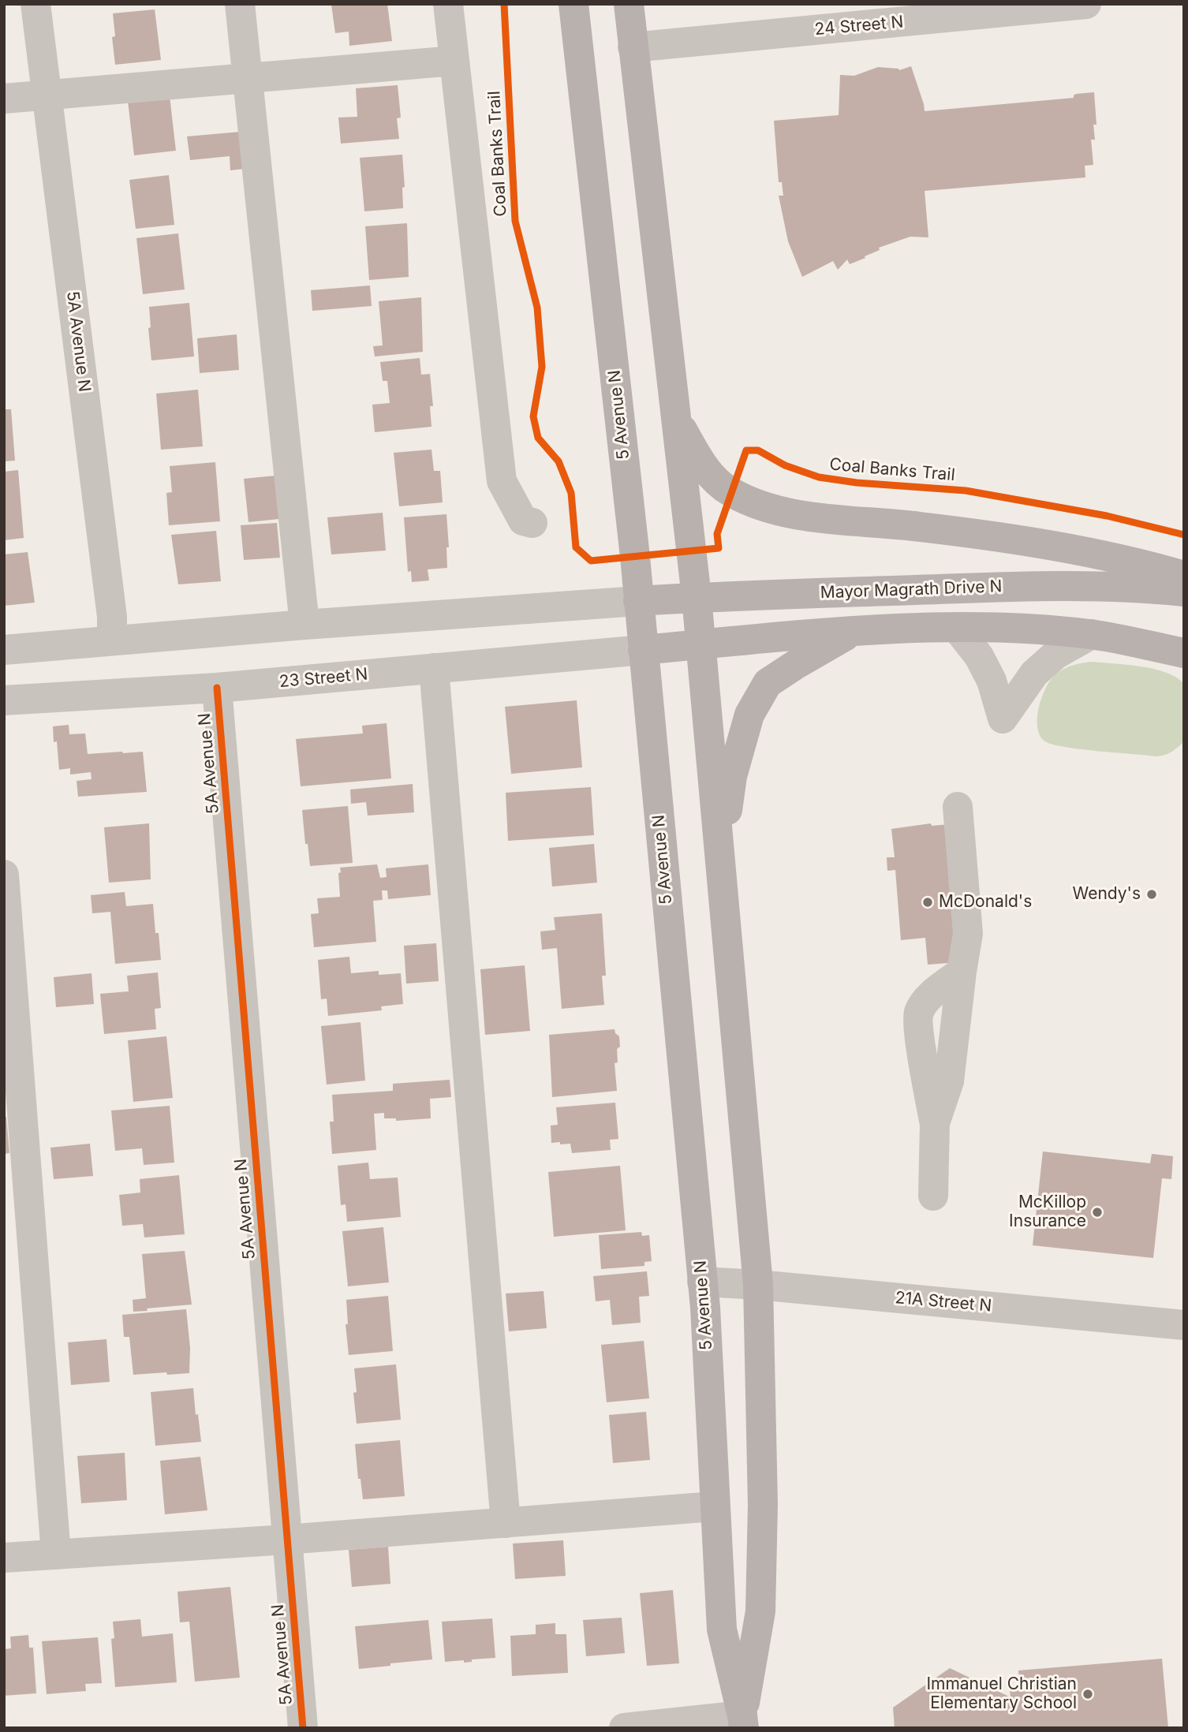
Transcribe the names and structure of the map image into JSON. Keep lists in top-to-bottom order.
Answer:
{
  "streets": {
    "main road": ["5 Avenue N", "Mayor Magrath Drive N"],
    "street": [
      "24 Street N",
      "5A Avenue N",
      "23 Street N",
      "21A Street N"
    ],
    "cycle path": ["Coal Banks Trail"]
  },
  "crossings": [
    ["5A Avenue N", "23 Street N"],
    ["5 Avenue N", "Mayor Magrath Drive N"],
    ["5 Avenue N", "23 Street N"],
    ["5 Avenue N", "21A Street N"]
  ],
  "places": [
    "Wendy's",
    "McDonald's",
    "McKillop Insurance",
    "Immanuel Christian Elementary School"
  ]
}
